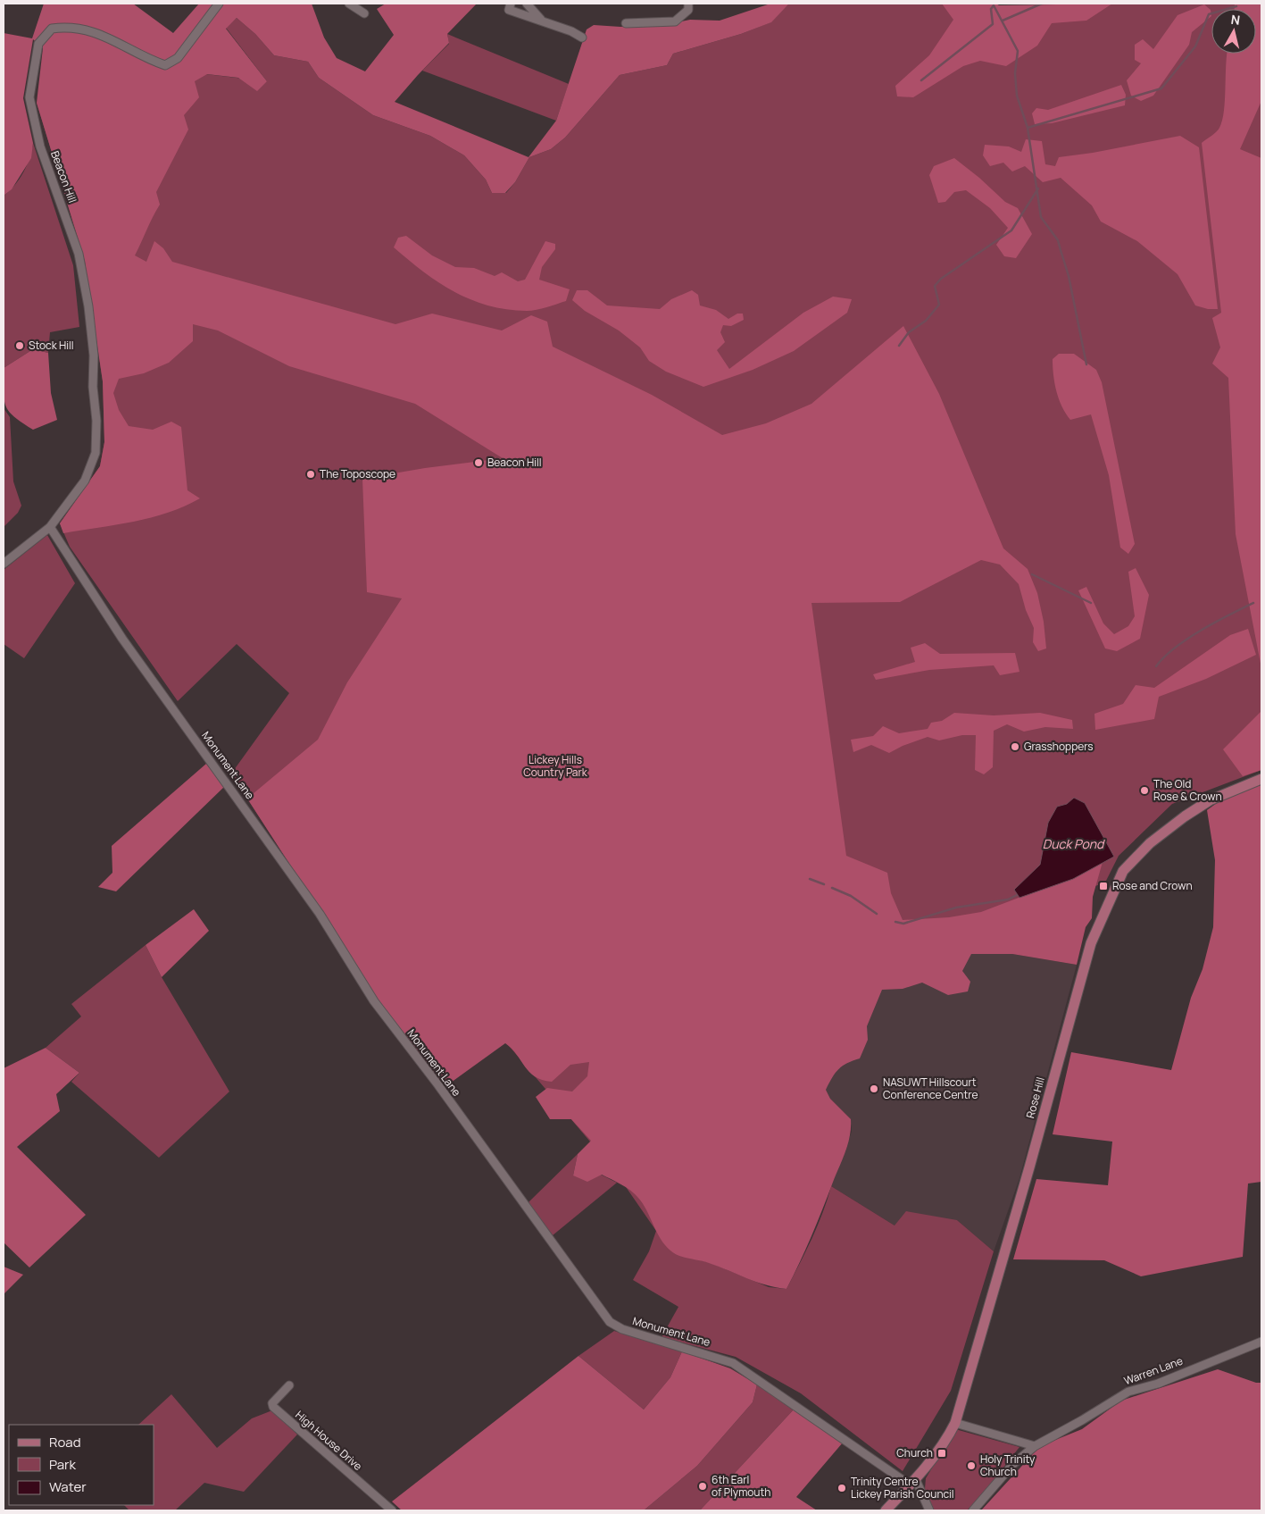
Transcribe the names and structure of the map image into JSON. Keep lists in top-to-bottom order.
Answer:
{
  "streets": {
    "main road": ["Rose Hill"],
    "street": [
      "Beacon Hill",
      "Monument Lane",
      "Warren Lane",
      "High House Drive"
    ]
  },
  "crossings": [
    ["Beacon Hill", "Monument Lane"],
    ["Monument Lane", "Rose Hill"]
  ],
  "water": ["Duck Pond"],
  "parks": ["Lickey Hills Country Park"],
  "places": {
    "other": [
      "Stock Hill",
      "Beacon Hill",
      "The Toposcope",
      "Grasshoppers",
      "The Old Rose & Crown",
      "NASUWT Hillscourt Conference Centre",
      "Holy Trinity Church",
      "6th Earl of Plymouth",
      "Trinity Centre Lickey Parish Council"
    ],
    "transit": ["Rose and Crown", "Church"]
  },
  "legend": ["Road", "Park", "Water"],
  "north": "top"
}
